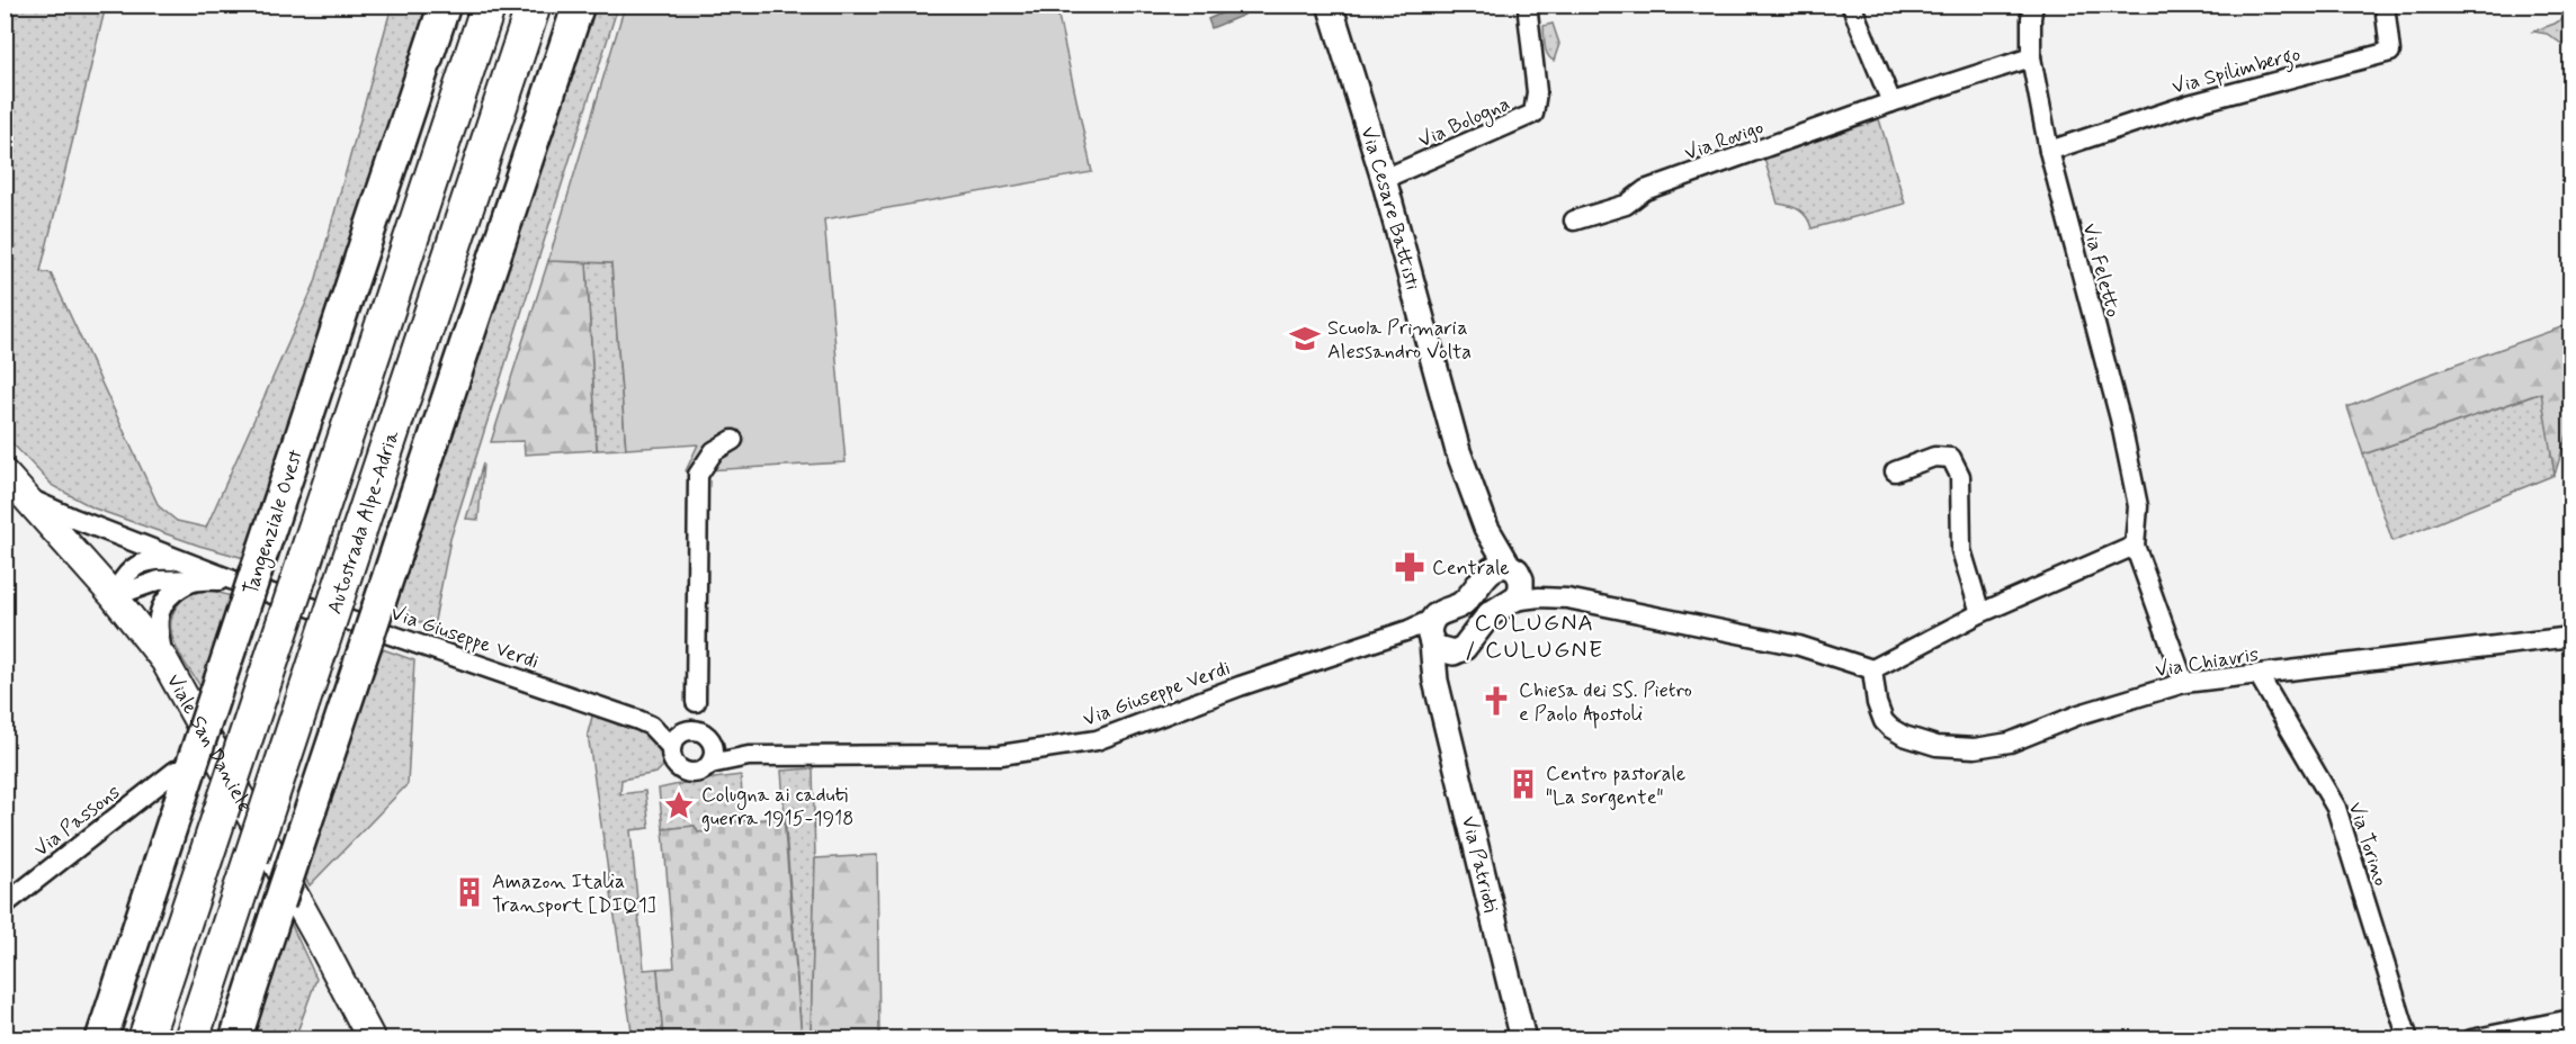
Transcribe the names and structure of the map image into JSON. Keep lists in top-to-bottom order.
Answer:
{
  "streets": {
    "highway": ["Tangenziale Ovest", "Autostrada Alpe-Adria"],
    "main road": ["Viale San Daniele"],
    "street": [
      "Via Spilimbergo",
      "Via Bologna",
      "Via Rovigo",
      "Via Cesare Battisti",
      "Via Feletto",
      "Via Giuseppe Verdi",
      "Via Chiavris",
      "Via Passons",
      "Via Torino",
      "Via Patrioti"
    ]
  },
  "crossings": [
    ["Via Spilimbergo", "Via Feletto"],
    ["Via Bologna", "Via Cesare Battisti"],
    ["Via Rovigo", "Via Feletto"],
    ["Via Feletto", "Via Chiavris"],
    ["Tangenziale Ovest", "Via Giuseppe Verdi"],
    ["Tangenziale Ovest", "Via Passons"],
    ["Via Giuseppe Verdi", "Viale San Daniele"],
    ["Via Giuseppe Verdi", "Via Patrioti"],
    ["Via Chiavris", "Via Torino"]
  ],
  "districts": ["COLUGNA / CULUGNE"],
  "places": {
    "school or university": ["Scuola Primaria Alessandro Volta"],
    "pharmacy": ["Centrale"],
    "church": ["Chiesa dei SS. Pietro e Paolo Apostoli"],
    "building": ["Centro pastorale \"La sorgente\"", "Amazon Italia Transport [DIQ1]"],
    "place": ["Colugna ai caduti guerra 1915-1918"]
  }
}
